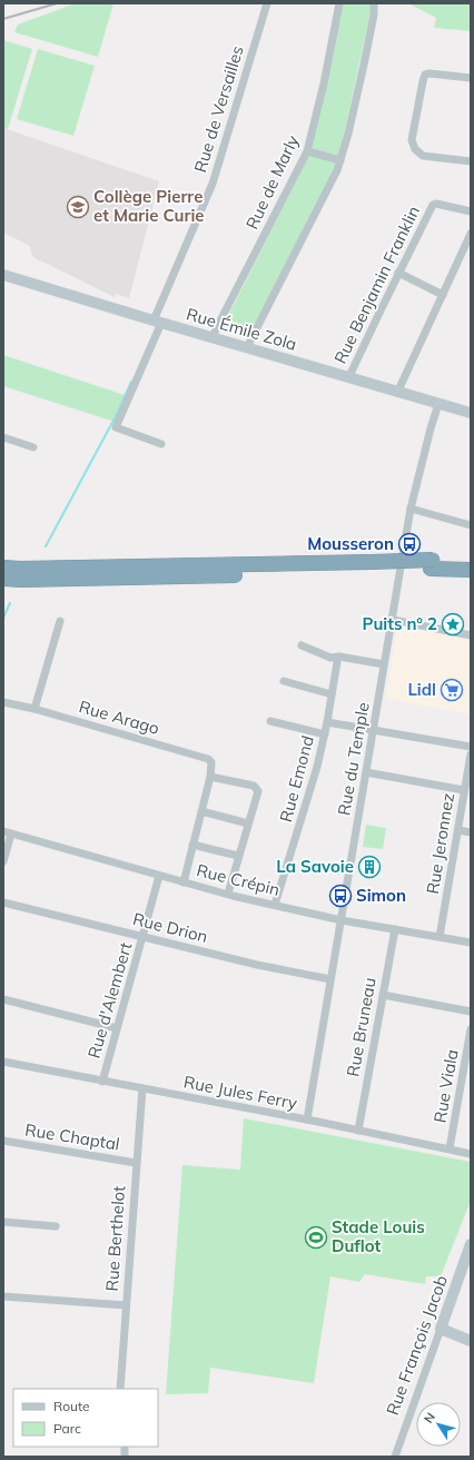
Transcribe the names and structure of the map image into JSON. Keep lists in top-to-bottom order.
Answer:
{
  "streets": {
    "street": [
      "Rue de Versailles",
      "Rue de Marly",
      "Rue Benjamin Franklin",
      "Rue Émile Zola",
      "Rue Arago",
      "Rue du Temple",
      "Rue Emond",
      "Rue Jeronnez",
      "Rue Crépin",
      "Rue Drion",
      "Rue d'Alembert",
      "Rue Bruneau",
      "Rue Viala",
      "Rue Jules Ferry",
      "Rue Chaptal",
      "Rue Berthelot",
      "Rue François Jacob"
    ]
  },
  "crossings": [
    ["Rue de Versailles", "Rue Émile Zola"],
    ["Rue de Marly", "Rue Émile Zola"],
    ["Rue Benjamin Franklin", "Rue Émile Zola"],
    ["Rue Émile Zola", "Rue du Temple"],
    ["Rue du Temple", "Rue Crépin"],
    ["Rue du Temple", "Rue Drion"],
    ["Rue du Temple", "Rue Jules Ferry"],
    ["Rue Emond", "Rue Crépin"],
    ["Rue Jeronnez", "Rue Crépin"],
    ["Rue Crépin", "Rue d'Alembert"],
    ["Rue Crépin", "Rue Bruneau"],
    ["Rue Drion", "Rue d'Alembert"],
    ["Rue d'Alembert", "Rue Jules Ferry"],
    ["Rue Bruneau", "Rue Jules Ferry"],
    ["Rue Viala", "Rue Jules Ferry"],
    ["Rue Jules Ferry", "Rue Berthelot"],
    ["Rue Chaptal", "Rue Berthelot"]
  ],
  "places": {
    "school or university": ["Collège Pierre et Marie Curie"],
    "bus stop": ["Mousseron", "Simon"],
    "place": ["Puits n° 2"],
    "supermarket": ["Lidl"],
    "building": ["La Savoie"],
    "sports": ["Stade Louis Duflot"]
  },
  "legend": ["Route", "Parc"],
  "north": "top left"
}
